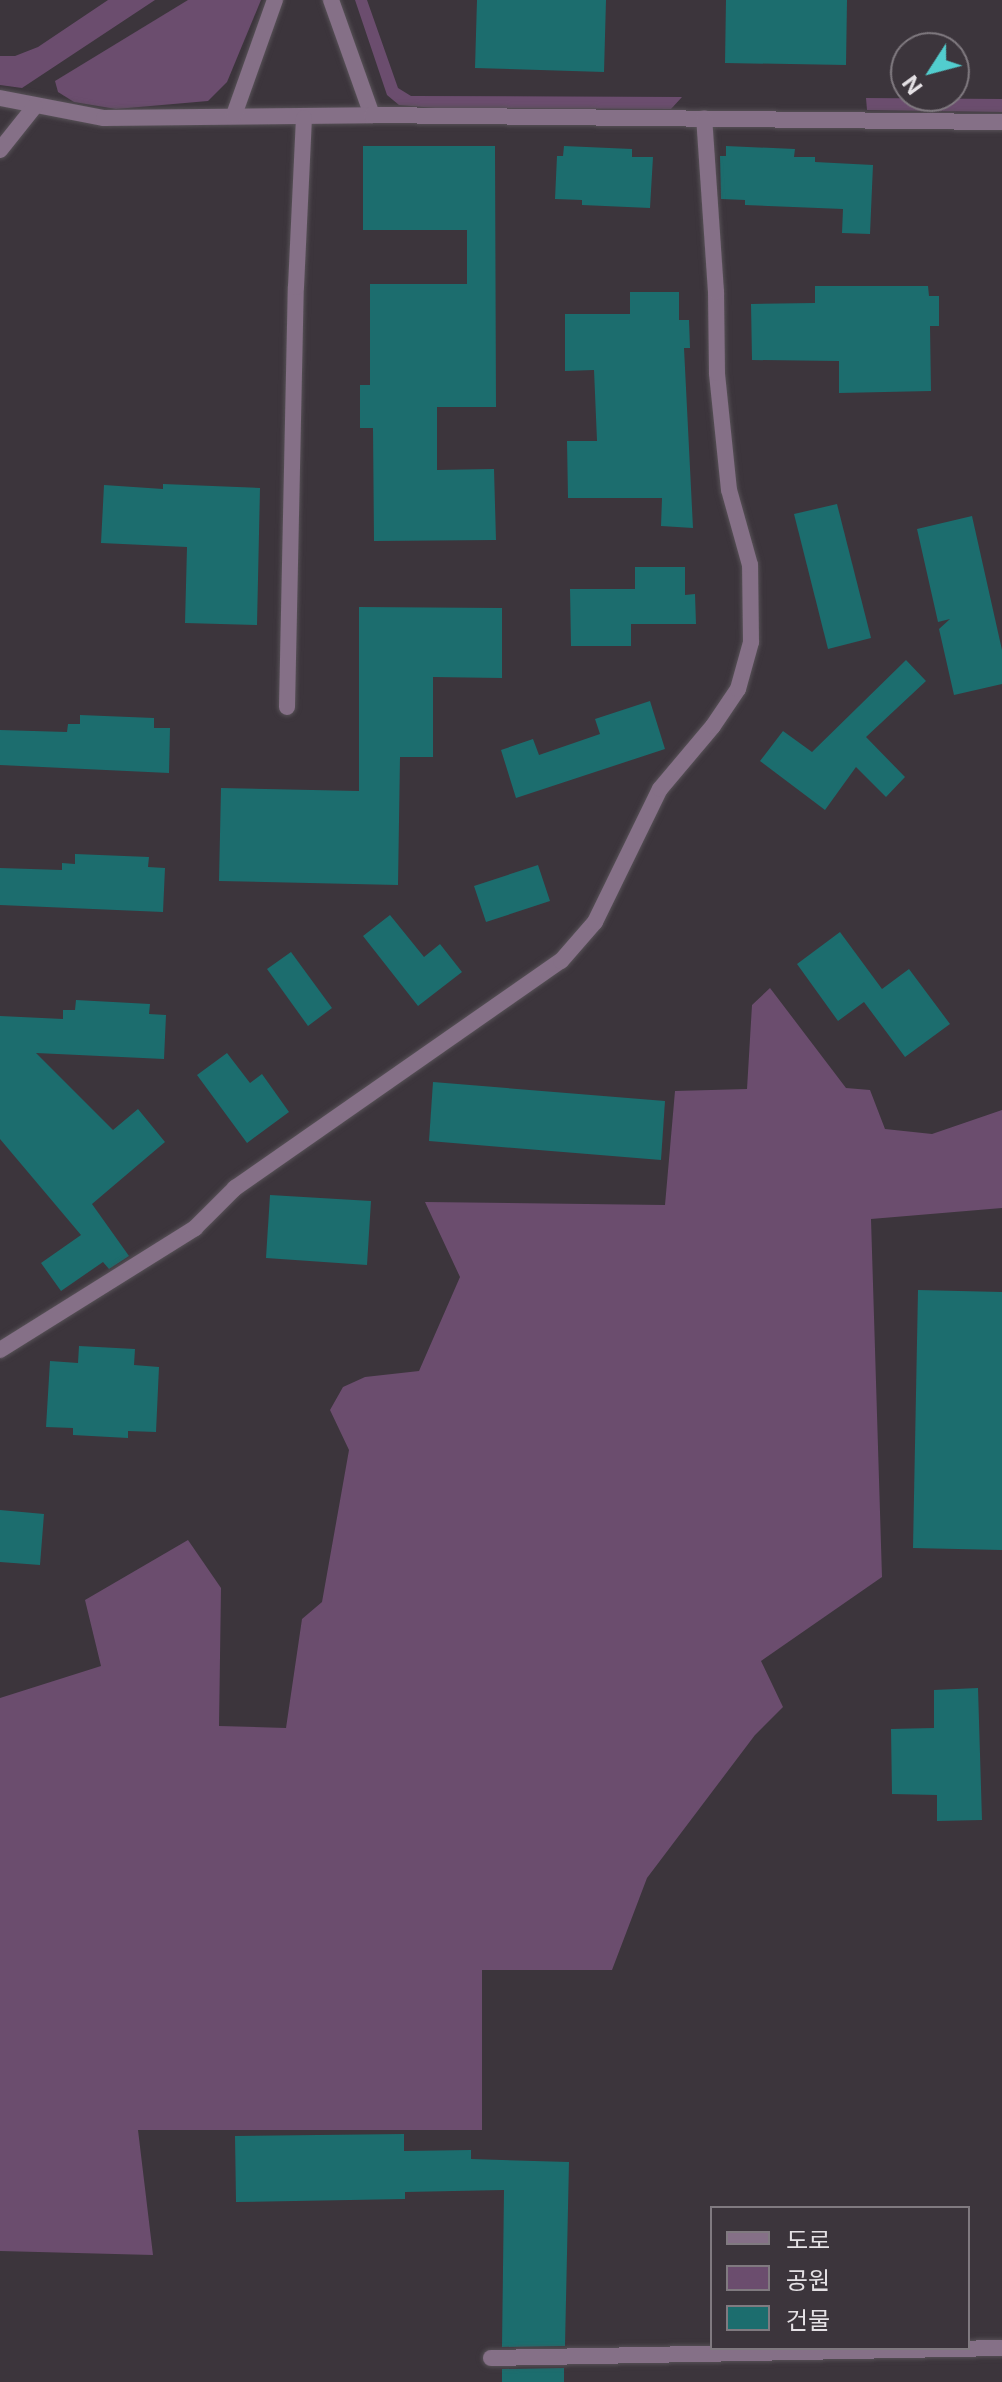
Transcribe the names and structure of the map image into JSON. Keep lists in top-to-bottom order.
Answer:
{
  "legend": ["도로", "공원", "건물"],
  "north": "bottom left"
}
